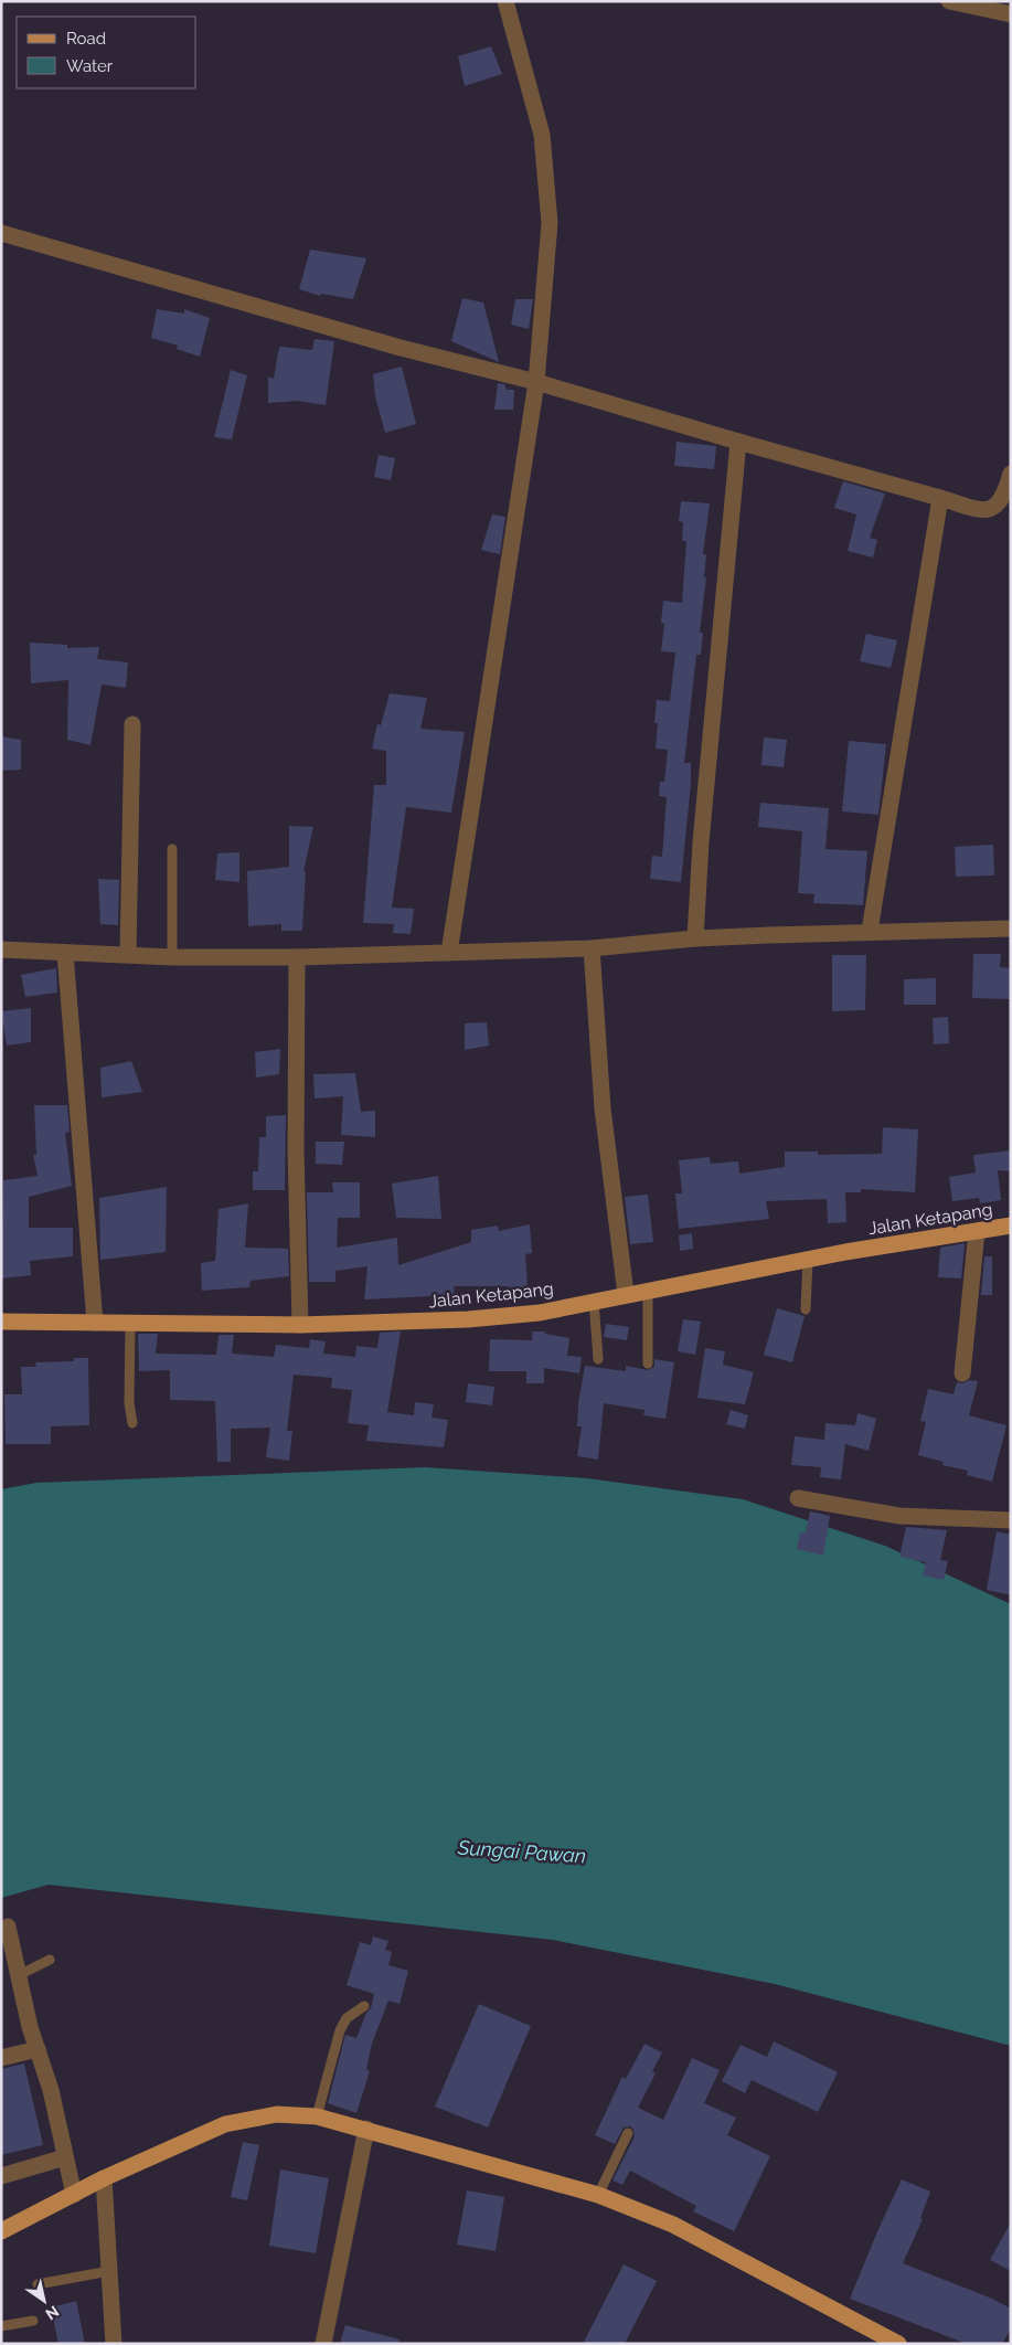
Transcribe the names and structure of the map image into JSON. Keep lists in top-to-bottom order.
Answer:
{
  "streets": {
    "main road": ["Jalan Ketapang"]
  },
  "water": ["Sungai Pawan"],
  "legend": ["Road", "Water"],
  "north": "bottom right"
}
